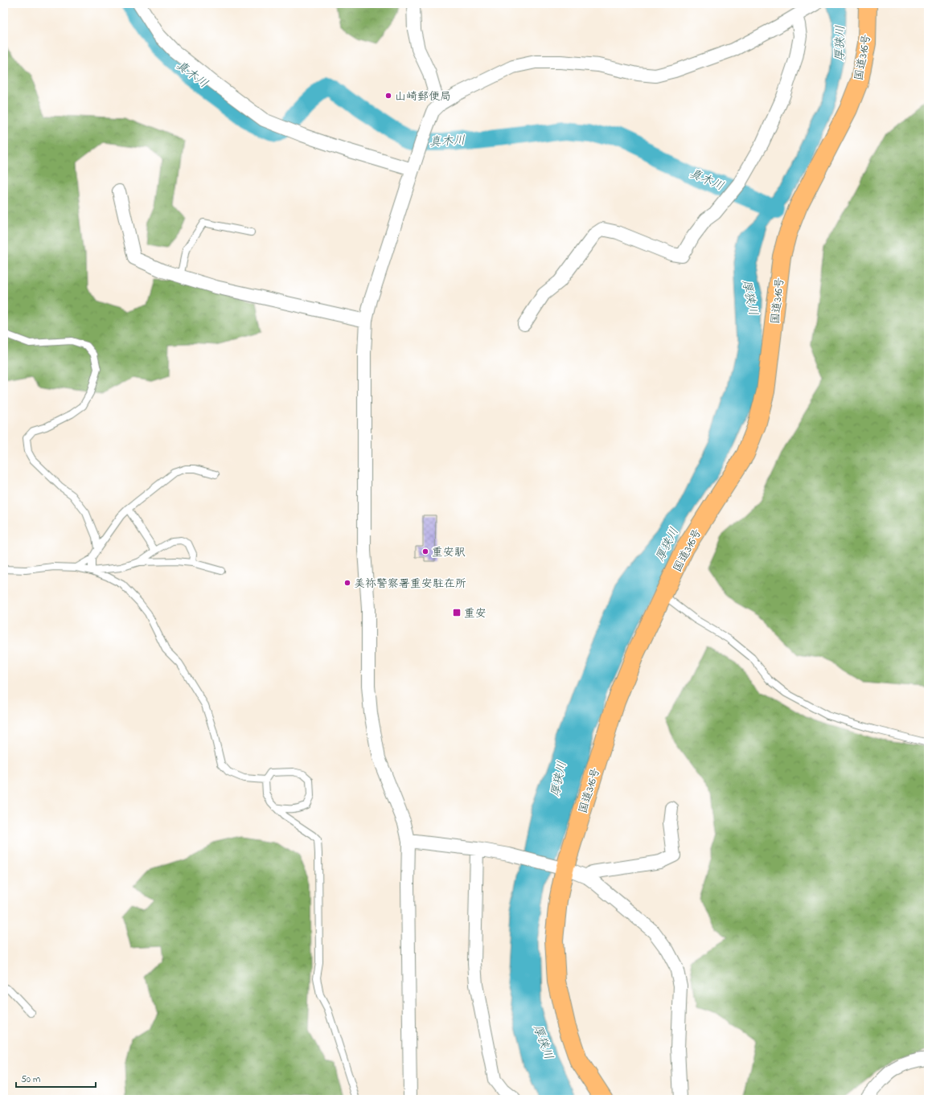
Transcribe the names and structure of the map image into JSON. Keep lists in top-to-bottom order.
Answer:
{
  "streets": {
    "highway": ["国道316号"]
  },
  "water": ["厚狭川", "真木川"],
  "places": {
    "other": ["山崎郵便局", "重安駅", "美祢警察署重安駐在所"],
    "transit": ["重安"]
  },
  "scale_bar": "50 m"
}
